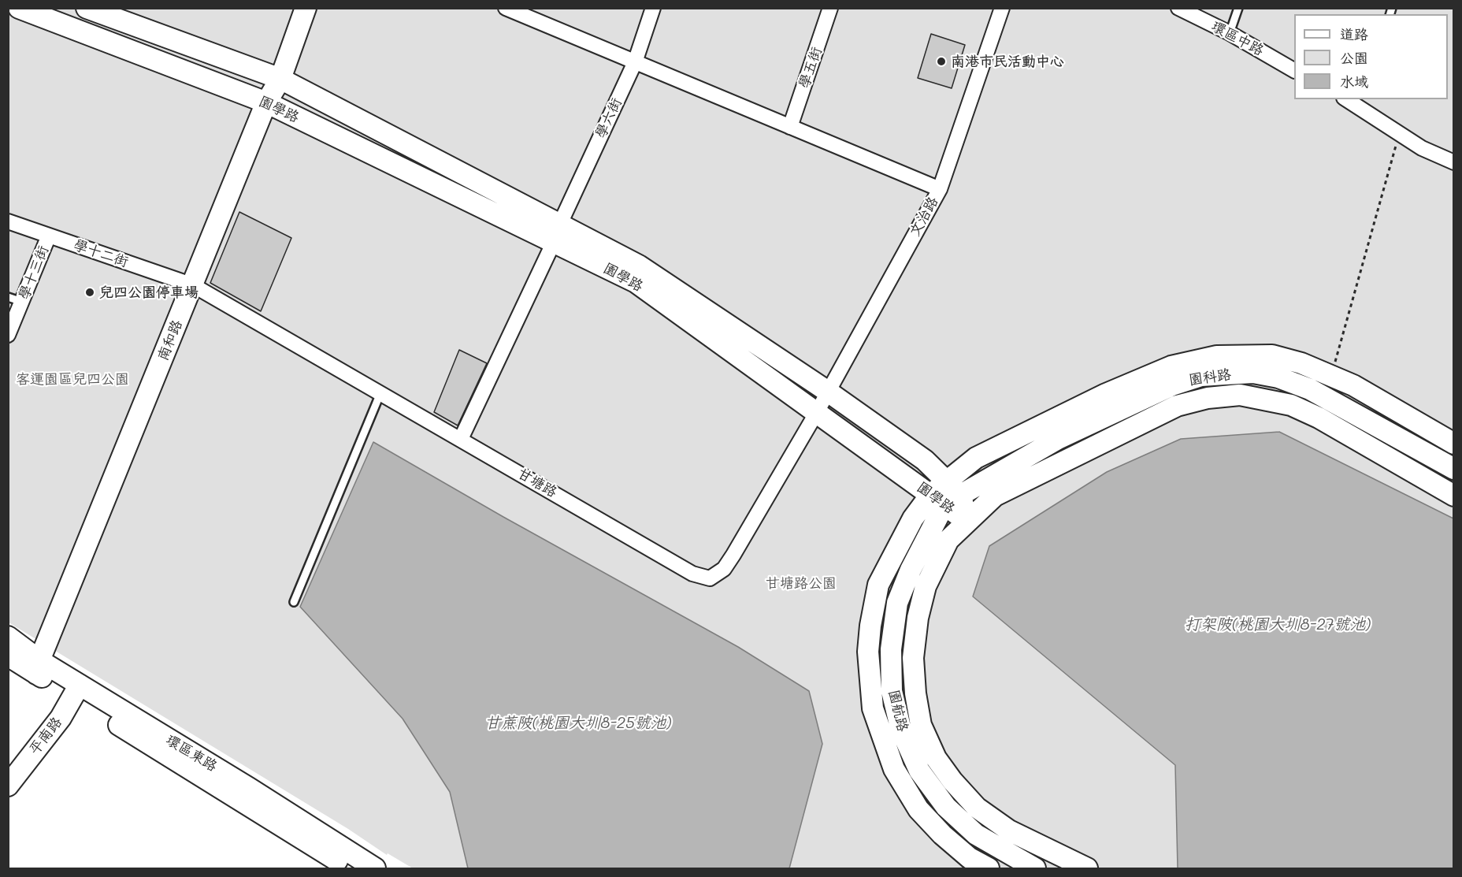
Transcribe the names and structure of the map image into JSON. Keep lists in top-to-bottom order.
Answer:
{
  "streets": {
    "street": [
      "環區中路",
      "學五街",
      "園學路",
      "學六街",
      "文治路",
      "學十二街",
      "學十三街",
      "南和路",
      "園科路",
      "甘塘路",
      "園航路",
      "平南路",
      "環區東路"
    ]
  },
  "crossings": [
    ["園學路", "學六街"],
    ["園學路", "文治路"],
    ["園學路", "南和路"],
    ["園學路", "園科路"],
    ["園學路", "甘塘路"],
    ["園學路", "園航路"],
    ["學六街", "甘塘路"],
    ["文治路", "甘塘路"],
    ["學十二街", "學十三街"],
    ["學十二街", "南和路"],
    ["學十二街", "甘塘路"],
    ["南和路", "甘塘路"],
    ["南和路", "環區東路"],
    ["園科路", "園航路"],
    ["平南路", "環區東路"]
  ],
  "water": ["打架陂(桃園大圳8-27號池)", "甘蔗陂(桃園大圳8-25號池)"],
  "parks": ["客運園區兒四公園", "甘塘路公園"],
  "places": ["南港市民活動中心", "兒四公園停車場"],
  "legend": ["道路", "公園", "水域"]
}
